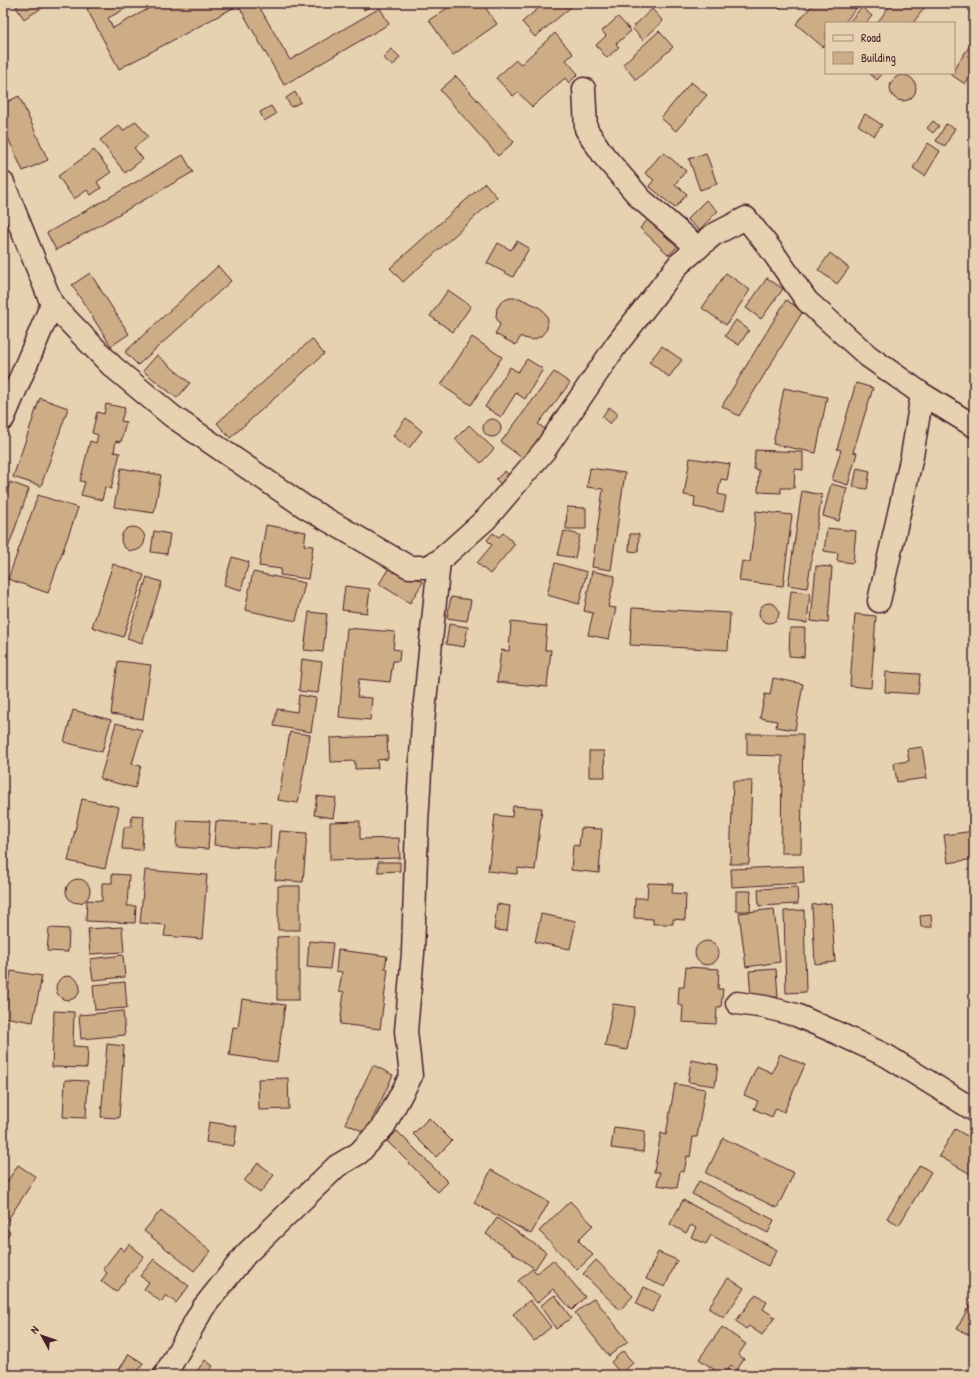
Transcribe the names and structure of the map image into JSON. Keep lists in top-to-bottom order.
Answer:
{
  "legend": ["Road", "Building"],
  "north": "top left"
}
